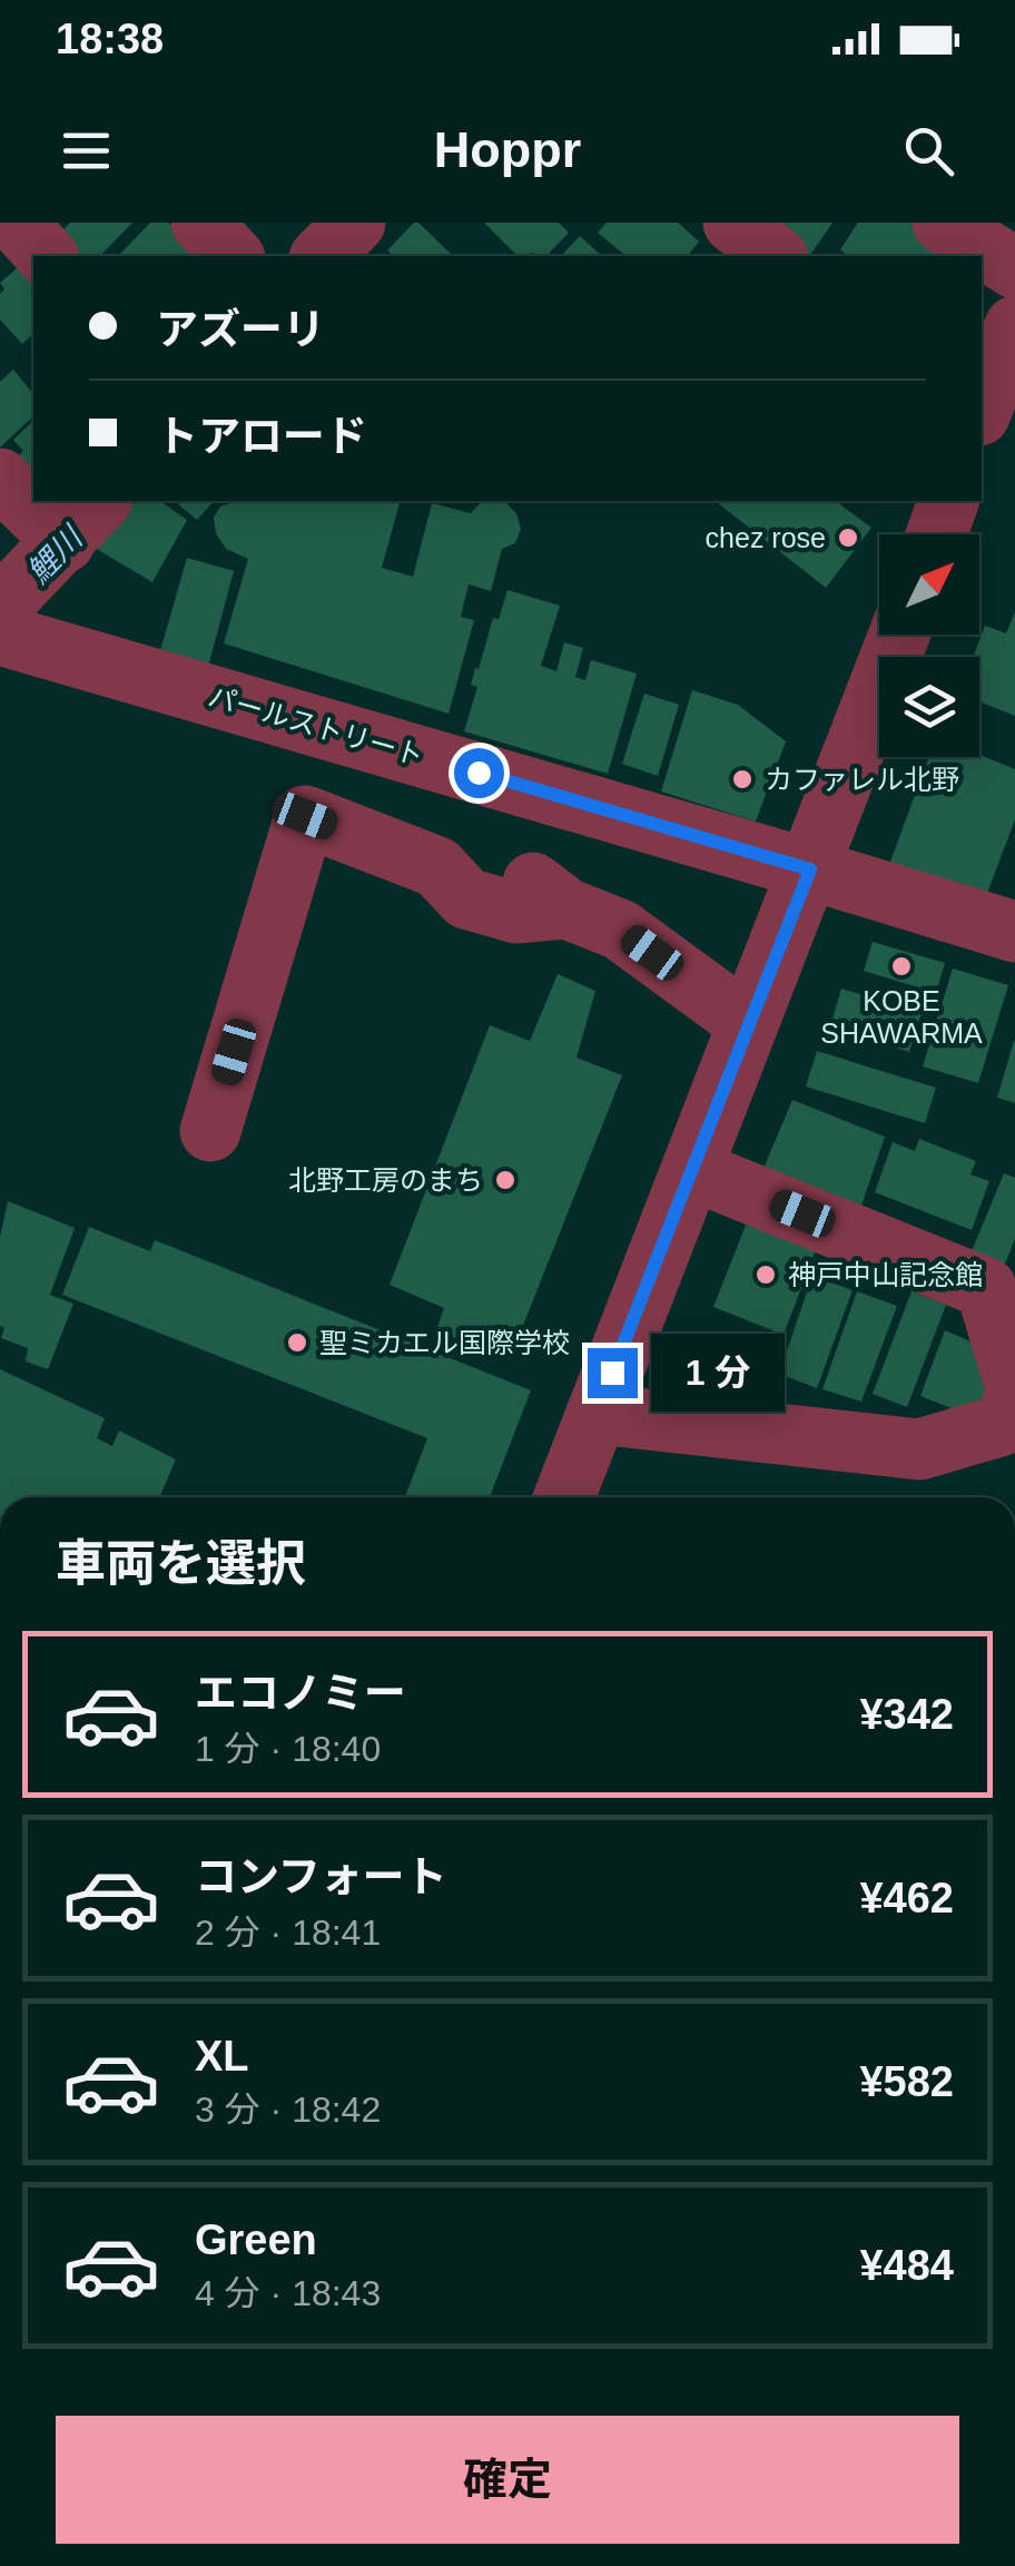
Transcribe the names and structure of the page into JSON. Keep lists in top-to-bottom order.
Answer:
{
  "streets": {
    "street": ["パールストリート"]
  },
  "water": ["鯉川"],
  "places": [
    "chez rose",
    "カファレル北野",
    "KOBE SHAWARMA",
    "北野工房のまち",
    "神戸中山記念館",
    "聖ミカエル国際学校"
  ],
  "north": "top right",
  "page": {
    "status": "18:38",
    "header": "Hoppr",
    "banner": ["アズーリ", "トアロード"],
    "bubble": "1 分",
    "heading": "車両を選択",
    "list": [
      {
        "name": "エコノミー",
        "note": "1 分 · 18:40",
        "value": "¥342"
      },
      {
        "name": "コンフォート",
        "note": "2 分 · 18:41",
        "value": "¥462"
      },
      {
        "name": "XL",
        "note": "3 分 · 18:42",
        "value": "¥582"
      },
      {
        "name": "Green",
        "note": "4 分 · 18:43",
        "value": "¥484"
      }
    ],
    "buttons": "確定"
  }
}
